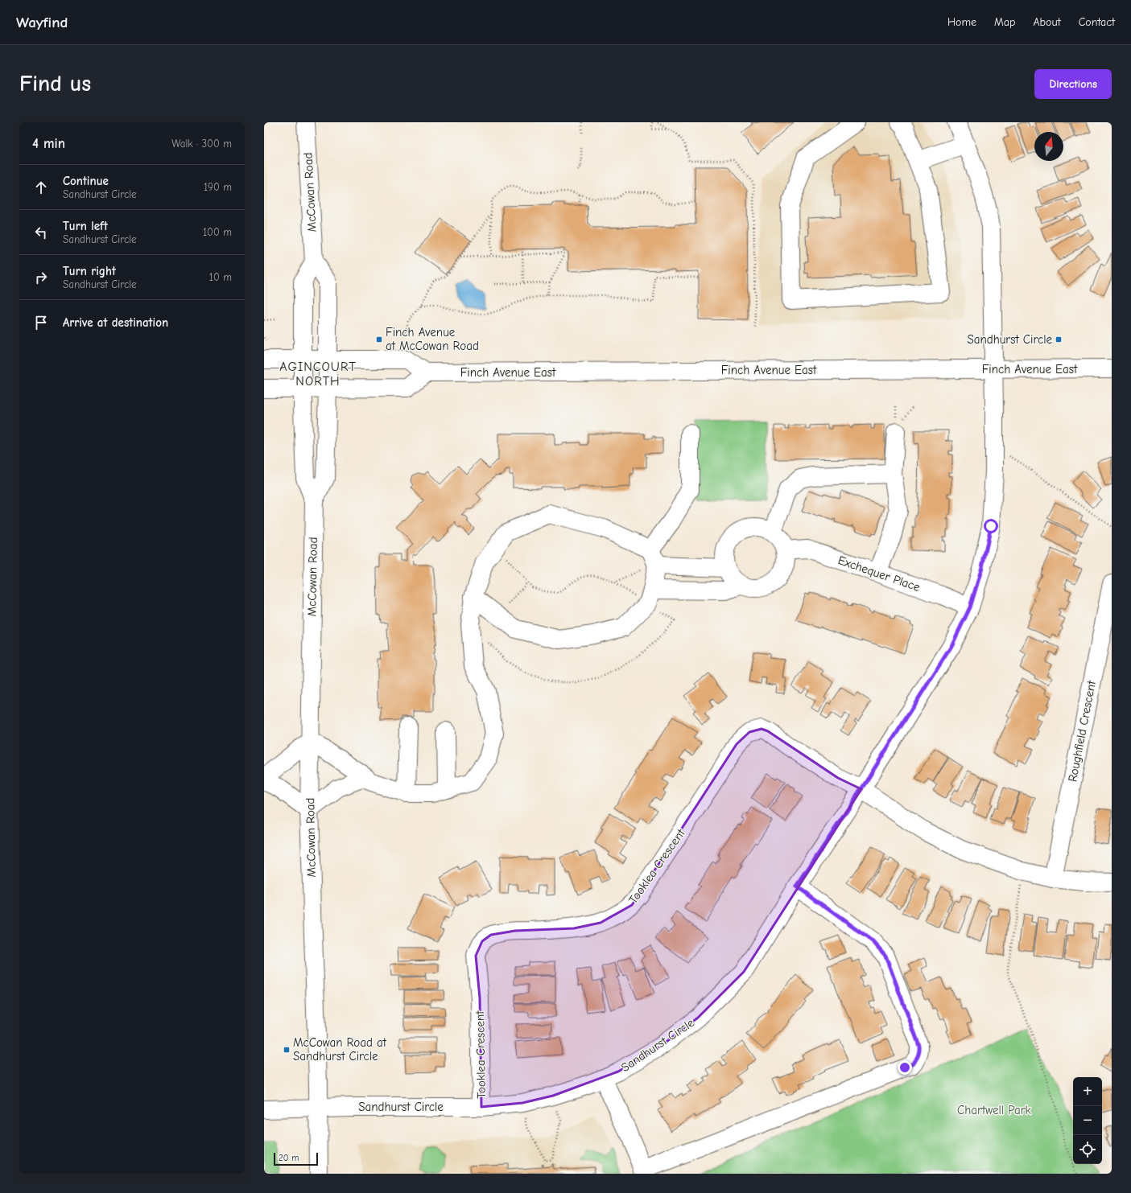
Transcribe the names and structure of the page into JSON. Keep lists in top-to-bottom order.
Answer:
{
  "streets": {
    "street": [
      "McCowan Road",
      "Finch Avenue East",
      "Exchequer Place",
      "Roughfield Crescent",
      "Tooklea Crescent",
      "Sandhurst Circle"
    ]
  },
  "crossings": [
    ["McCowan Road", "Sandhurst Circle"],
    ["Finch Avenue East", "Sandhurst Circle"],
    ["Exchequer Place", "Sandhurst Circle"],
    ["Roughfield Crescent", "Tooklea Crescent"],
    ["Tooklea Crescent", "Sandhurst Circle"]
  ],
  "districts": ["AGINCOURT NORTH"],
  "parks": ["Chartwell Park"],
  "places": {
    "transit": ["Finch Avenue at McCowan Road", "Sandhurst Circle", "McCowan Road at Sandhurst Circle"]
  },
  "scale_bar": "20 m",
  "north": "top",
  "page": {
    "header": "Wayfind",
    "nav": [
      "Home",
      "Map",
      "About",
      "Contact"
    ],
    "buttons": "Directions",
    "title": "Find us",
    "heading": ["4 min", "Walk · 300 m"],
    "list": [
      ["Continue", "Sandhurst Circle", "190 m"],
      ["Turn left", "Sandhurst Circle", "100 m"],
      ["Turn right", "Sandhurst Circle", "10 m"],
      "Arrive at destination"
    ],
    "map_buttons": ["+", "−"],
    "scale": "20 m"
  }
}
